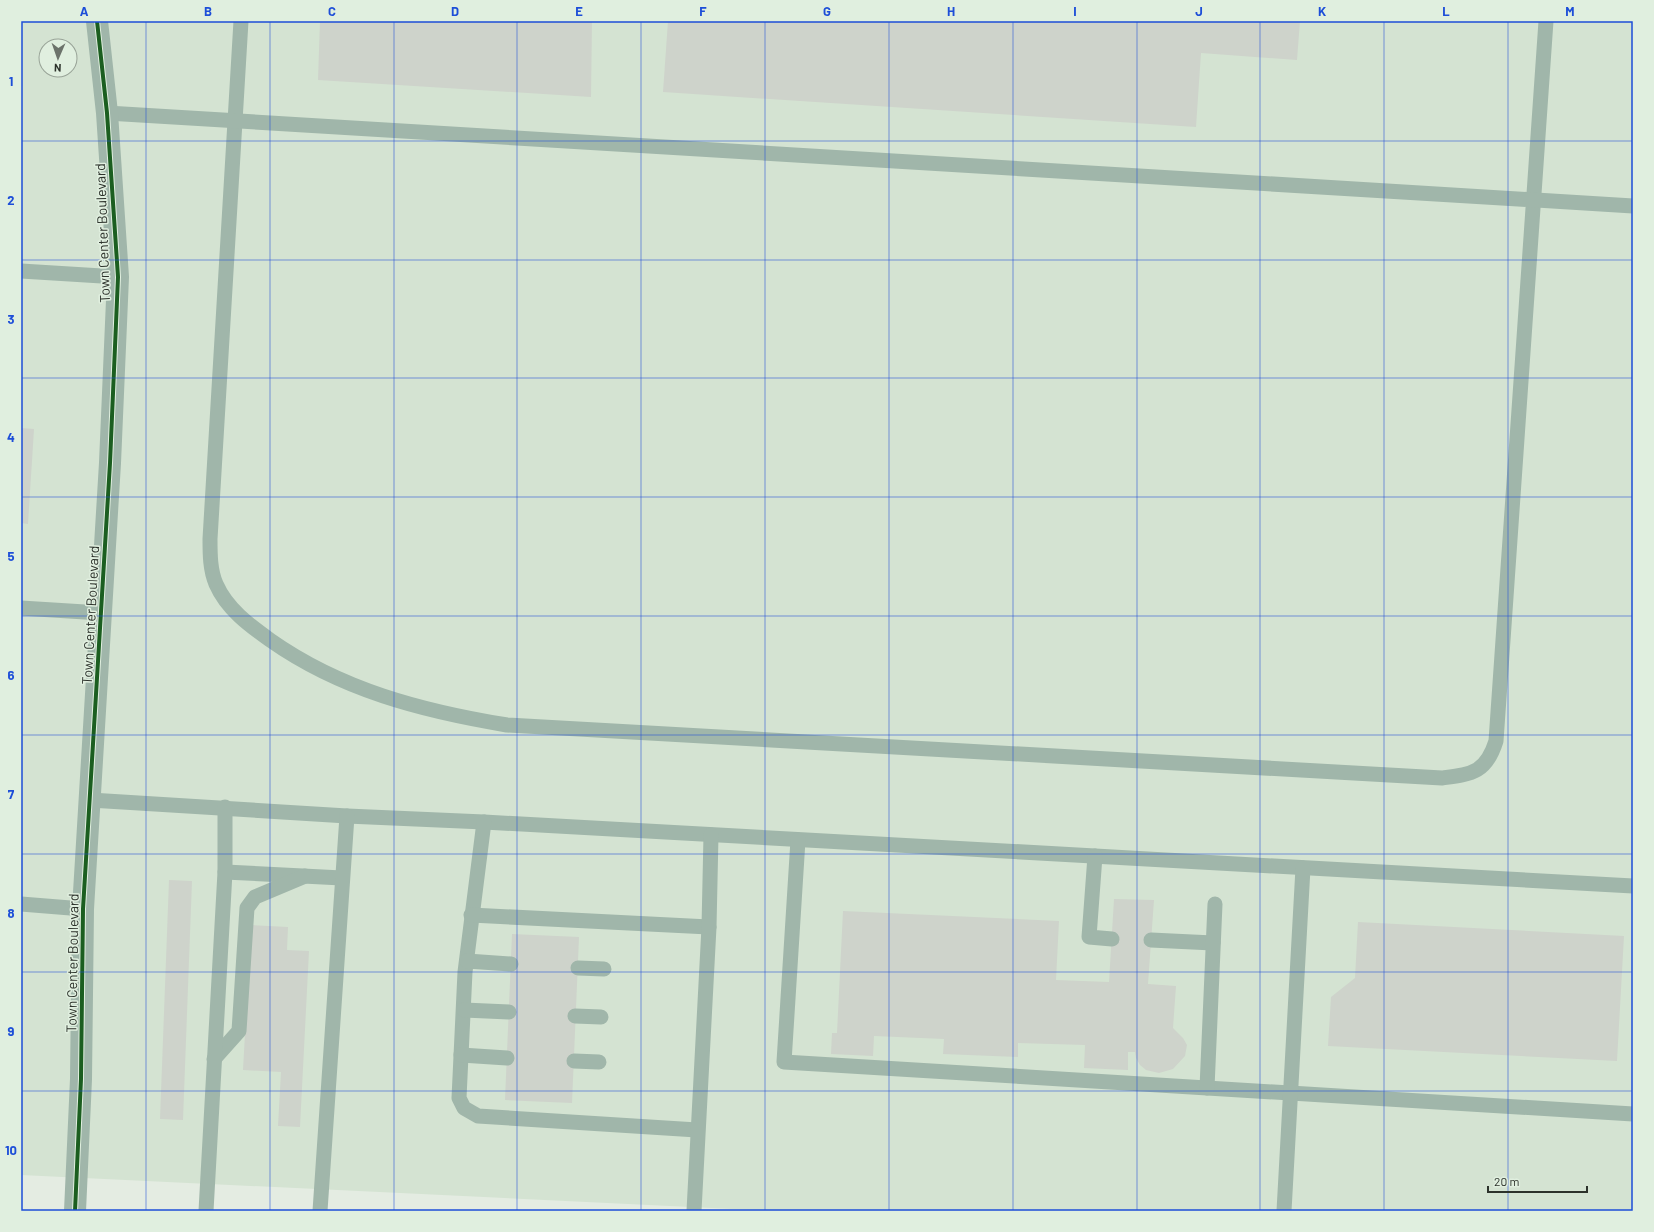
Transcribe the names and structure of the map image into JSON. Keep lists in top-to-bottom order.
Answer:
{
  "streets": {
    "street": ["Town Center Boulevard"]
  },
  "scale_bar": "20 m",
  "north": "bottom",
  "grid": {
    "columns": [
      "A",
      "B",
      "C",
      "D",
      "E",
      "F",
      "G",
      "H",
      "I",
      "J",
      "K",
      "L",
      "M"
    ],
    "rows": [
      "1",
      "2",
      "3",
      "4",
      "5",
      "6",
      "7",
      "8",
      "9",
      "10"
    ]
  }
}
